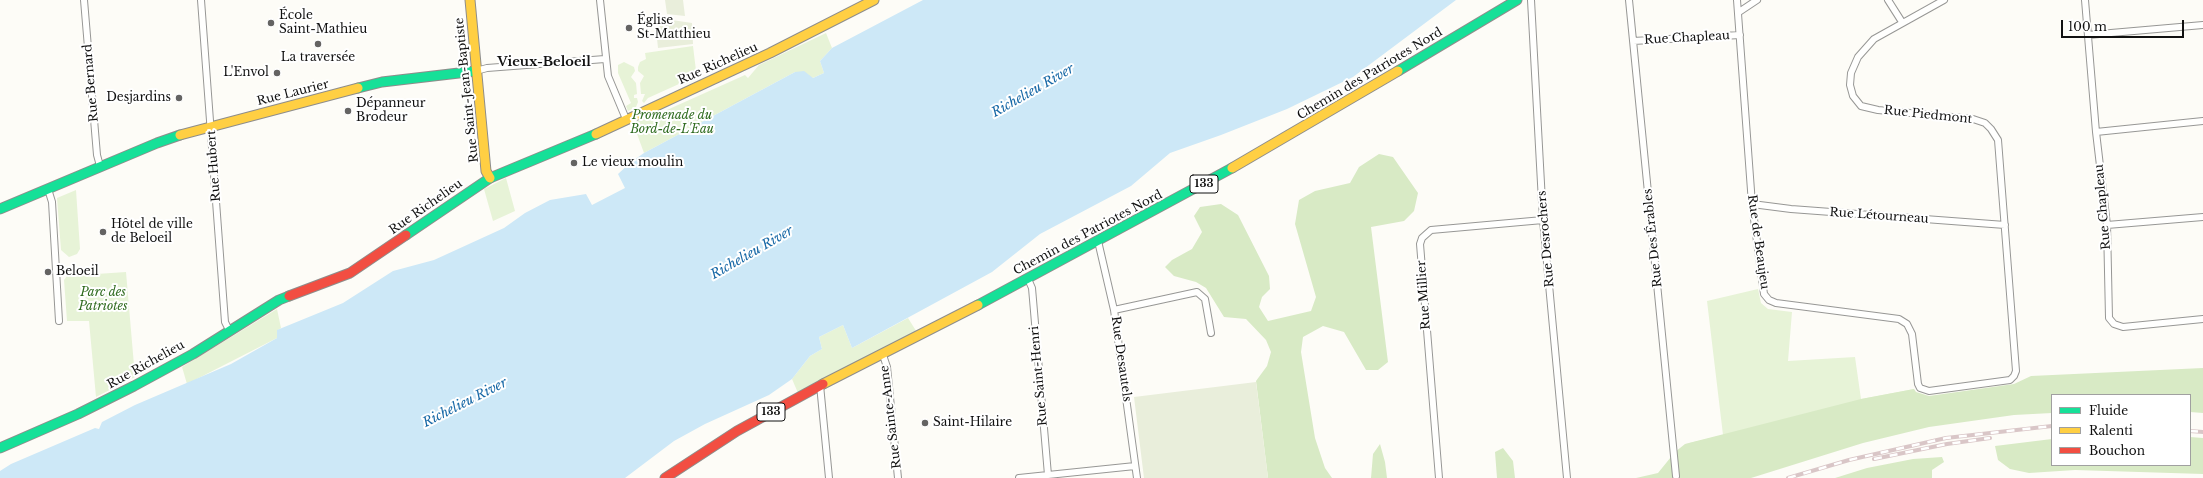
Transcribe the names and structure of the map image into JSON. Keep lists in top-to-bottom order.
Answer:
{
  "streets": {
    "main road": [
      "Rue Richelieu",
      "Chemin des Patriotes Nord",
      "Rue Saint-Jean-Baptiste",
      "Rue Laurier",
      "133"
    ],
    "street": [
      "Rue Chapleau",
      "Rue Bernard",
      "Rue Piedmont",
      "Rue Hubert",
      "Rue Létourneau",
      "Rue Des Érables",
      "Rue Desrochers",
      "Rue de Beaujeu",
      "Rue Millier",
      "Rue Desautels",
      "Rue Saint-Henri",
      "Rue Sainte-Anne"
    ]
  },
  "crossings": [
    ["Rue Chapleau", "Rue Des Érables"],
    ["Rue Chapleau", "Rue de Beaujeu"],
    ["Rue Richelieu", "Rue Saint-Jean-Baptiste"],
    ["Rue Richelieu", "Rue Hubert"],
    ["Chemin des Patriotes Nord", "Rue Desautels"],
    ["Chemin des Patriotes Nord", "Rue Saint-Henri"],
    ["Chemin des Patriotes Nord", "Rue Sainte-Anne"],
    ["Rue Bernard", "Rue Laurier"],
    ["Rue Saint-Jean-Baptiste", "Rue Laurier"],
    ["Rue Laurier", "Rue Hubert"],
    ["Rue Piedmont", "Rue Létourneau"],
    ["Rue Piedmont", "Rue de Beaujeu"],
    ["Rue Létourneau", "Rue de Beaujeu"],
    ["Rue Desrochers", "Rue Millier"]
  ],
  "districts": ["Vieux-Beloeil"],
  "water": ["Richelieu River"],
  "parks": ["Promenade du Bord-de-L'Eau", "Parc des Patriotes"],
  "places": [
    "École Saint-Mathieu",
    "Église St-Matthieu",
    "La traversée",
    "L'Envol",
    "Desjardins",
    "Dépanneur Brodeur",
    "Le vieux moulin",
    "Hôtel de ville de Beloeil",
    "Beloeil",
    "Saint-Hilaire"
  ],
  "legend": ["Fluide", "Ralenti", "Bouchon"],
  "scale_bar": "100 m"
}
